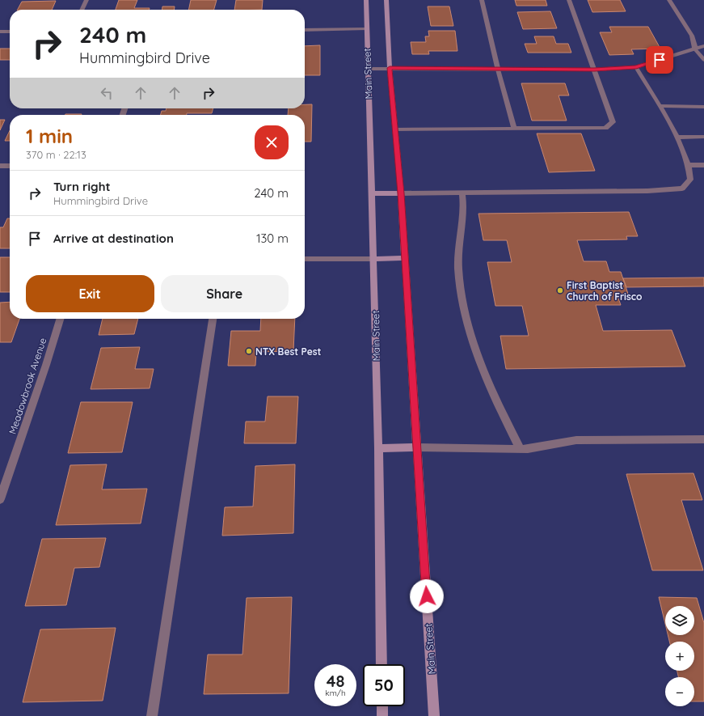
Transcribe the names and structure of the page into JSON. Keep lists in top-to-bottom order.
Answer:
{
  "streets": {
    "main road": ["Main Street"],
    "street": ["Meadowbrook Avenue"]
  },
  "places": ["First Baptist Church of Frisco", "NTX Best Pest"],
  "page": {
    "turn": ["240 m", "Hummingbird Drive"],
    "heading": ["1 min", "370 m · 22:13"],
    "list": [
      {
        "name": "Turn right",
        "note": "Hummingbird Drive",
        "value": "240 m"
      },
      {
        "name": "Arrive at destination",
        "value": "130 m"
      }
    ],
    "buttons": ["Exit", "Share"],
    "map_buttons": ["+", "−"],
    "speed": "48 km/h",
    "limit": "50"
  }
}
